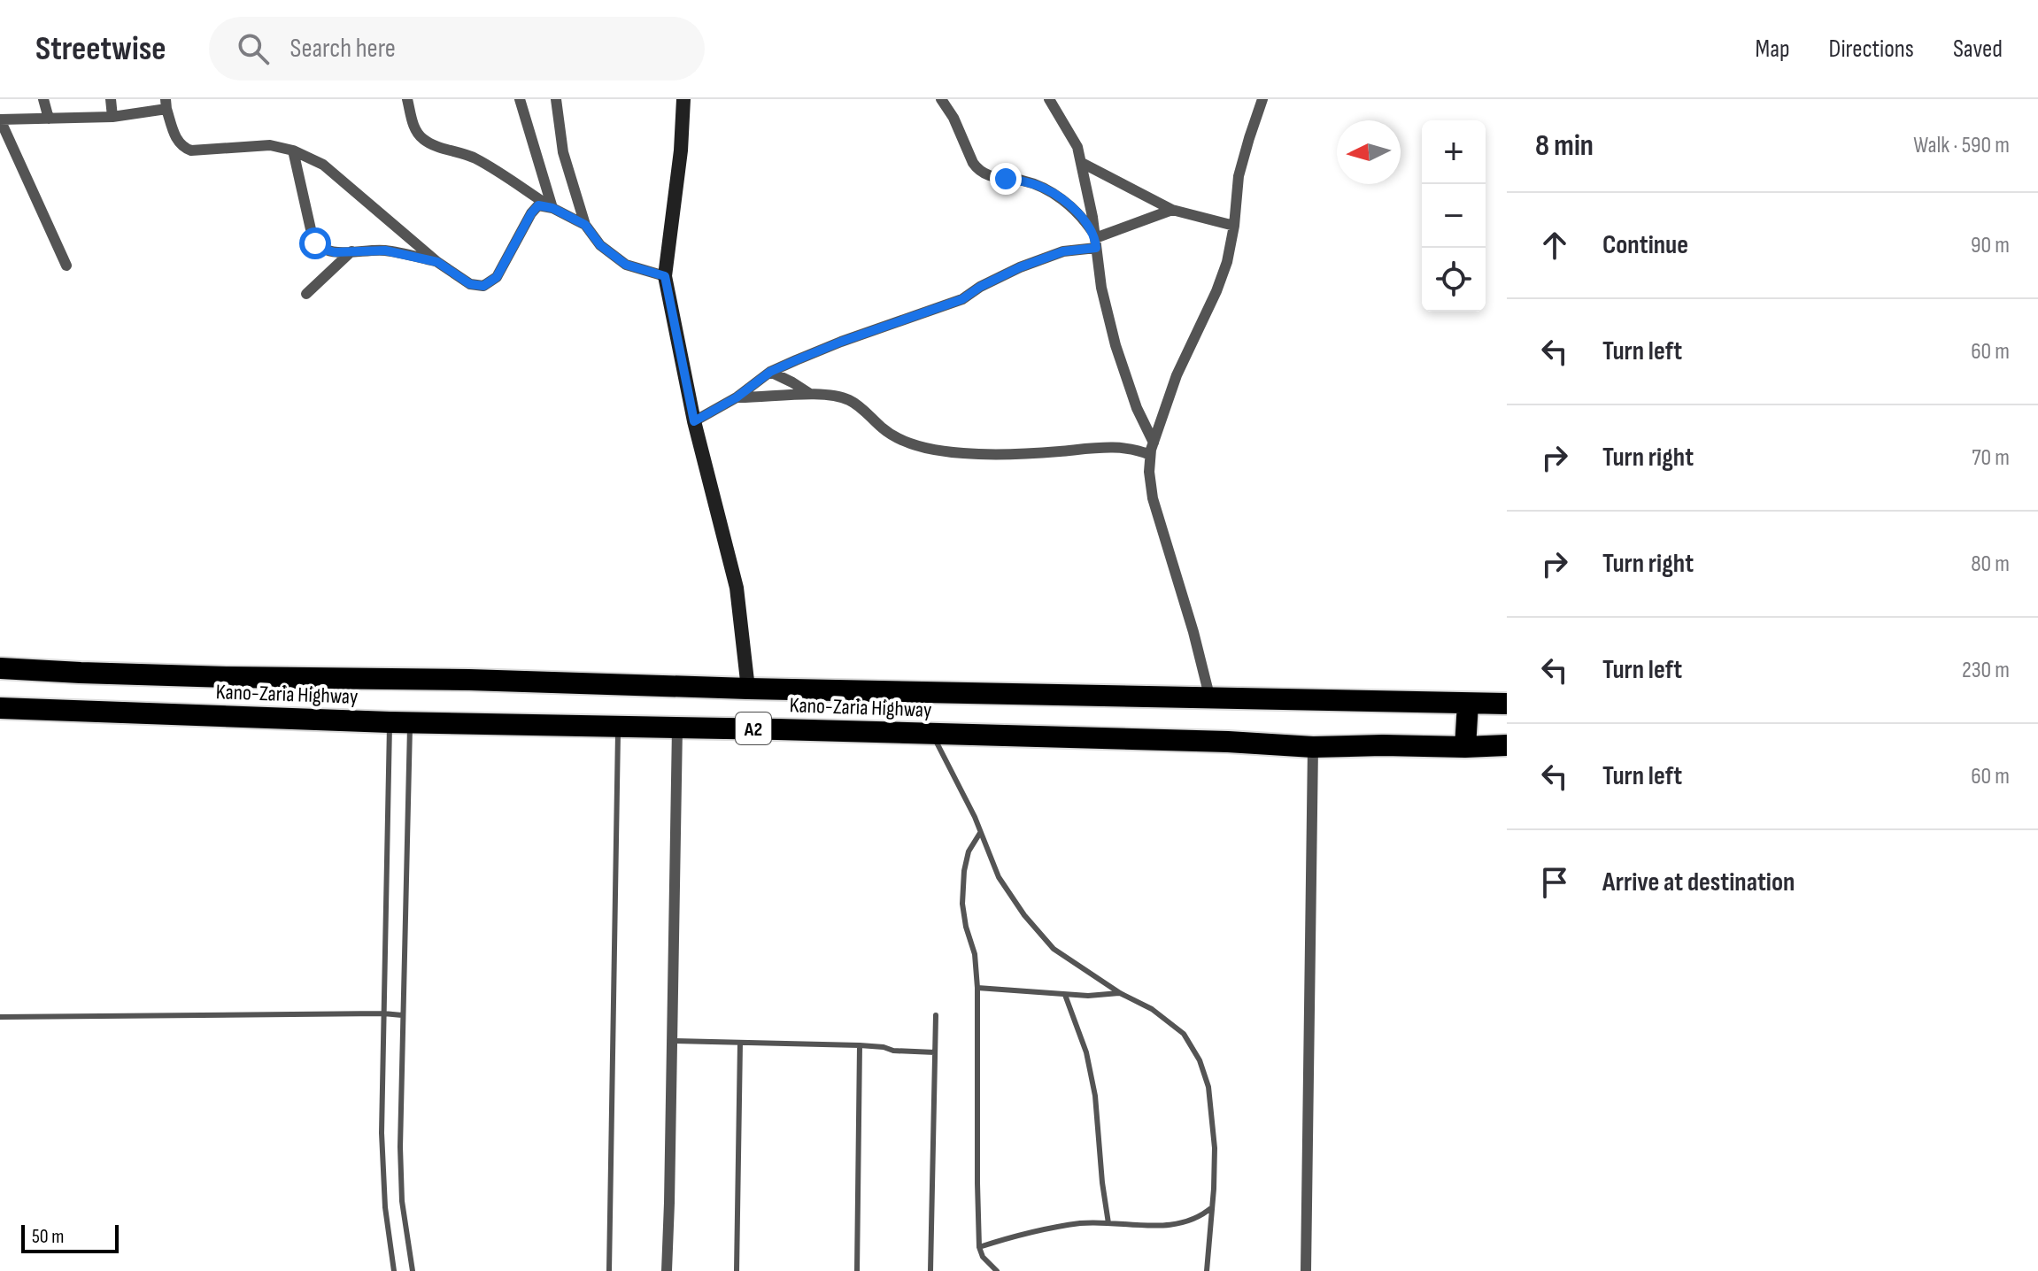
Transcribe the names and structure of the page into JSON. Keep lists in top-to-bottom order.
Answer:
{
  "streets": {
    "highway": ["Kano-Zaria Highway", "A2"]
  },
  "scale_bar": "50 m",
  "north": "left",
  "page": {
    "header": "Streetwise",
    "search": "Search here",
    "nav": ["Map", "Directions", "Saved"],
    "heading": ["8 min", "Walk · 590 m"],
    "map_buttons": ["+", "−"],
    "list": [
      ["Continue", "90 m"],
      ["Turn left", "60 m"],
      ["Turn right", "70 m"],
      ["Turn right", "80 m"],
      ["Turn left", "230 m"],
      ["Turn left", "60 m"],
      "Arrive at destination"
    ],
    "scale": "50 m"
  }
}
